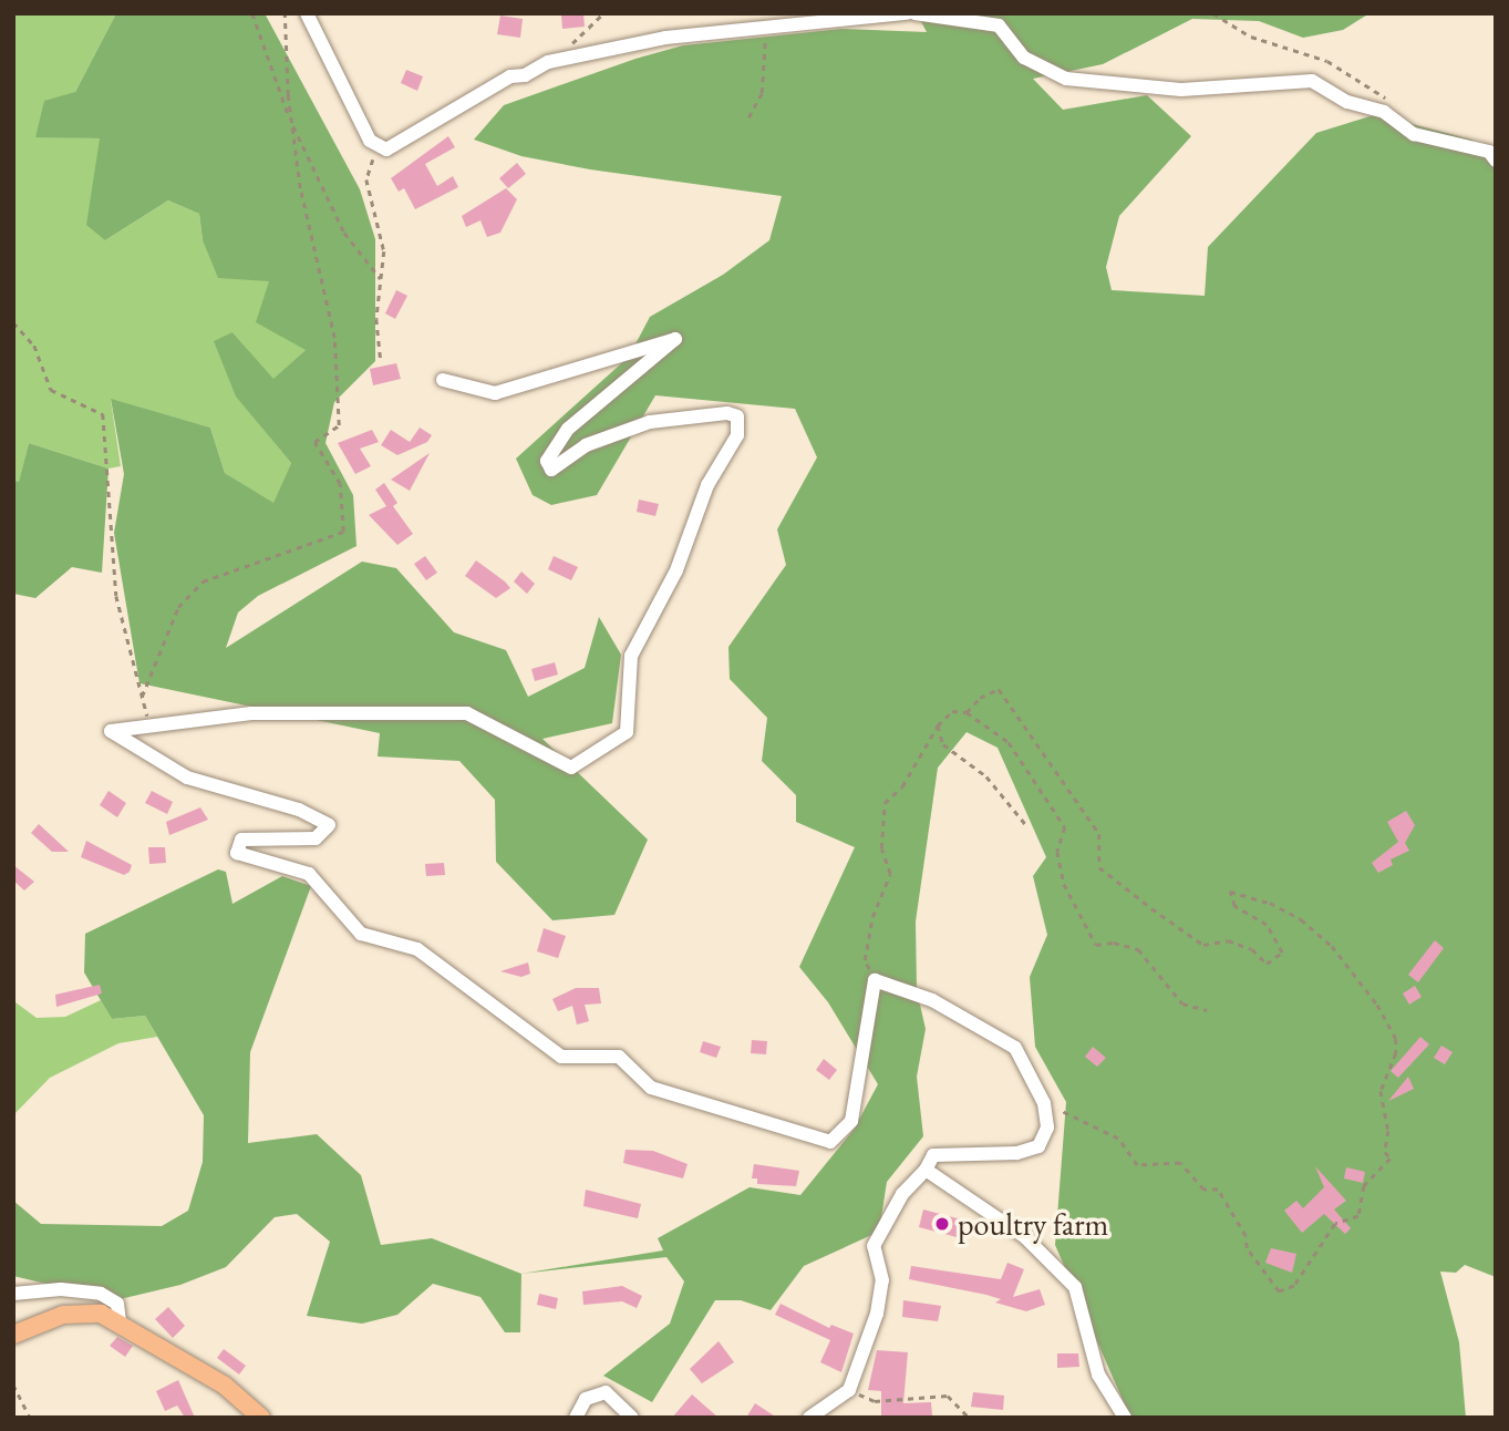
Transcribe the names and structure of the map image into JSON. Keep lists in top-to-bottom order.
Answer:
{
  "places": ["poultry farm"]
}
